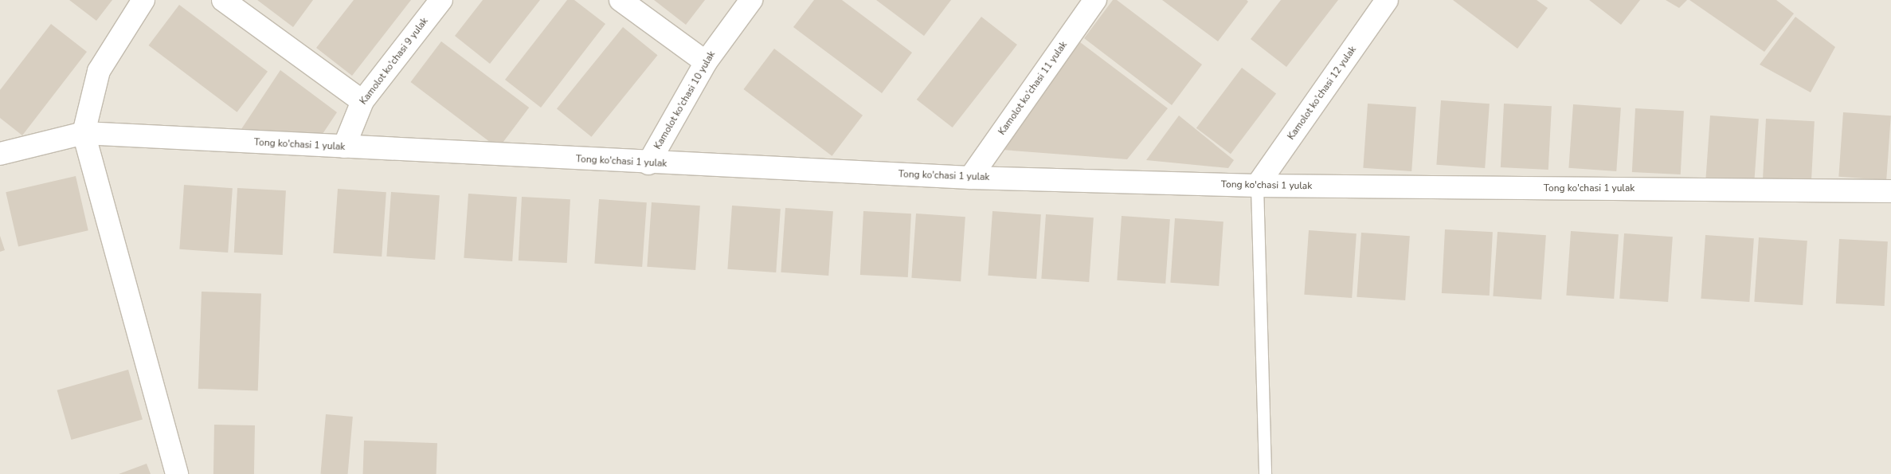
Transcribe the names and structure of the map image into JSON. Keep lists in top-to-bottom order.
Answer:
{
  "streets": {
    "street": [
      "Kamolot ko'chasi 9 yulak",
      "Kamolot ko'chasi 11 yulak",
      "Kamolot ko'chasi 12 yulak",
      "Kamolot ko'chasi 10 yulak",
      "Tong ko'chasi 1 yulak"
    ]
  },
  "crossings": [
    ["Kamolot ko'chasi 9 yulak", "Tong ko'chasi 1 yulak"],
    ["Kamolot ko'chasi 11 yulak", "Tong ko'chasi 1 yulak"],
    ["Kamolot ko'chasi 12 yulak", "Tong ko'chasi 1 yulak"],
    ["Kamolot ko'chasi 10 yulak", "Tong ko'chasi 1 yulak"]
  ]
}
